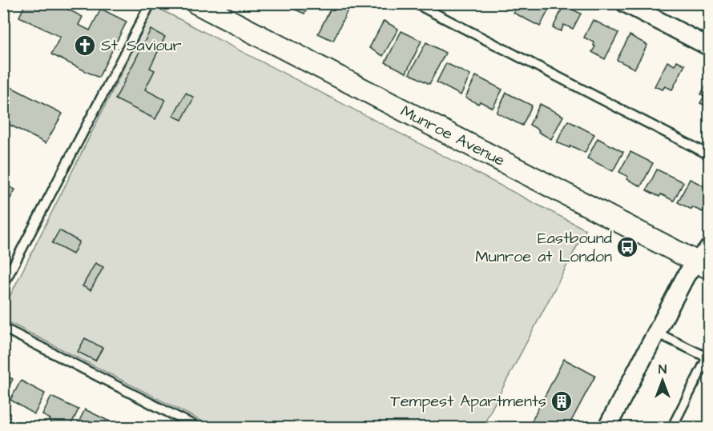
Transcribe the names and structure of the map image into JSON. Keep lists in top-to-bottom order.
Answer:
{
  "streets": {
    "street": ["Munroe Avenue"]
  },
  "places": {
    "church": ["St. Saviour"],
    "bus stop": ["Eastbound Munroe at London"],
    "building": ["Tempest Apartments"]
  },
  "north": "top"
}
